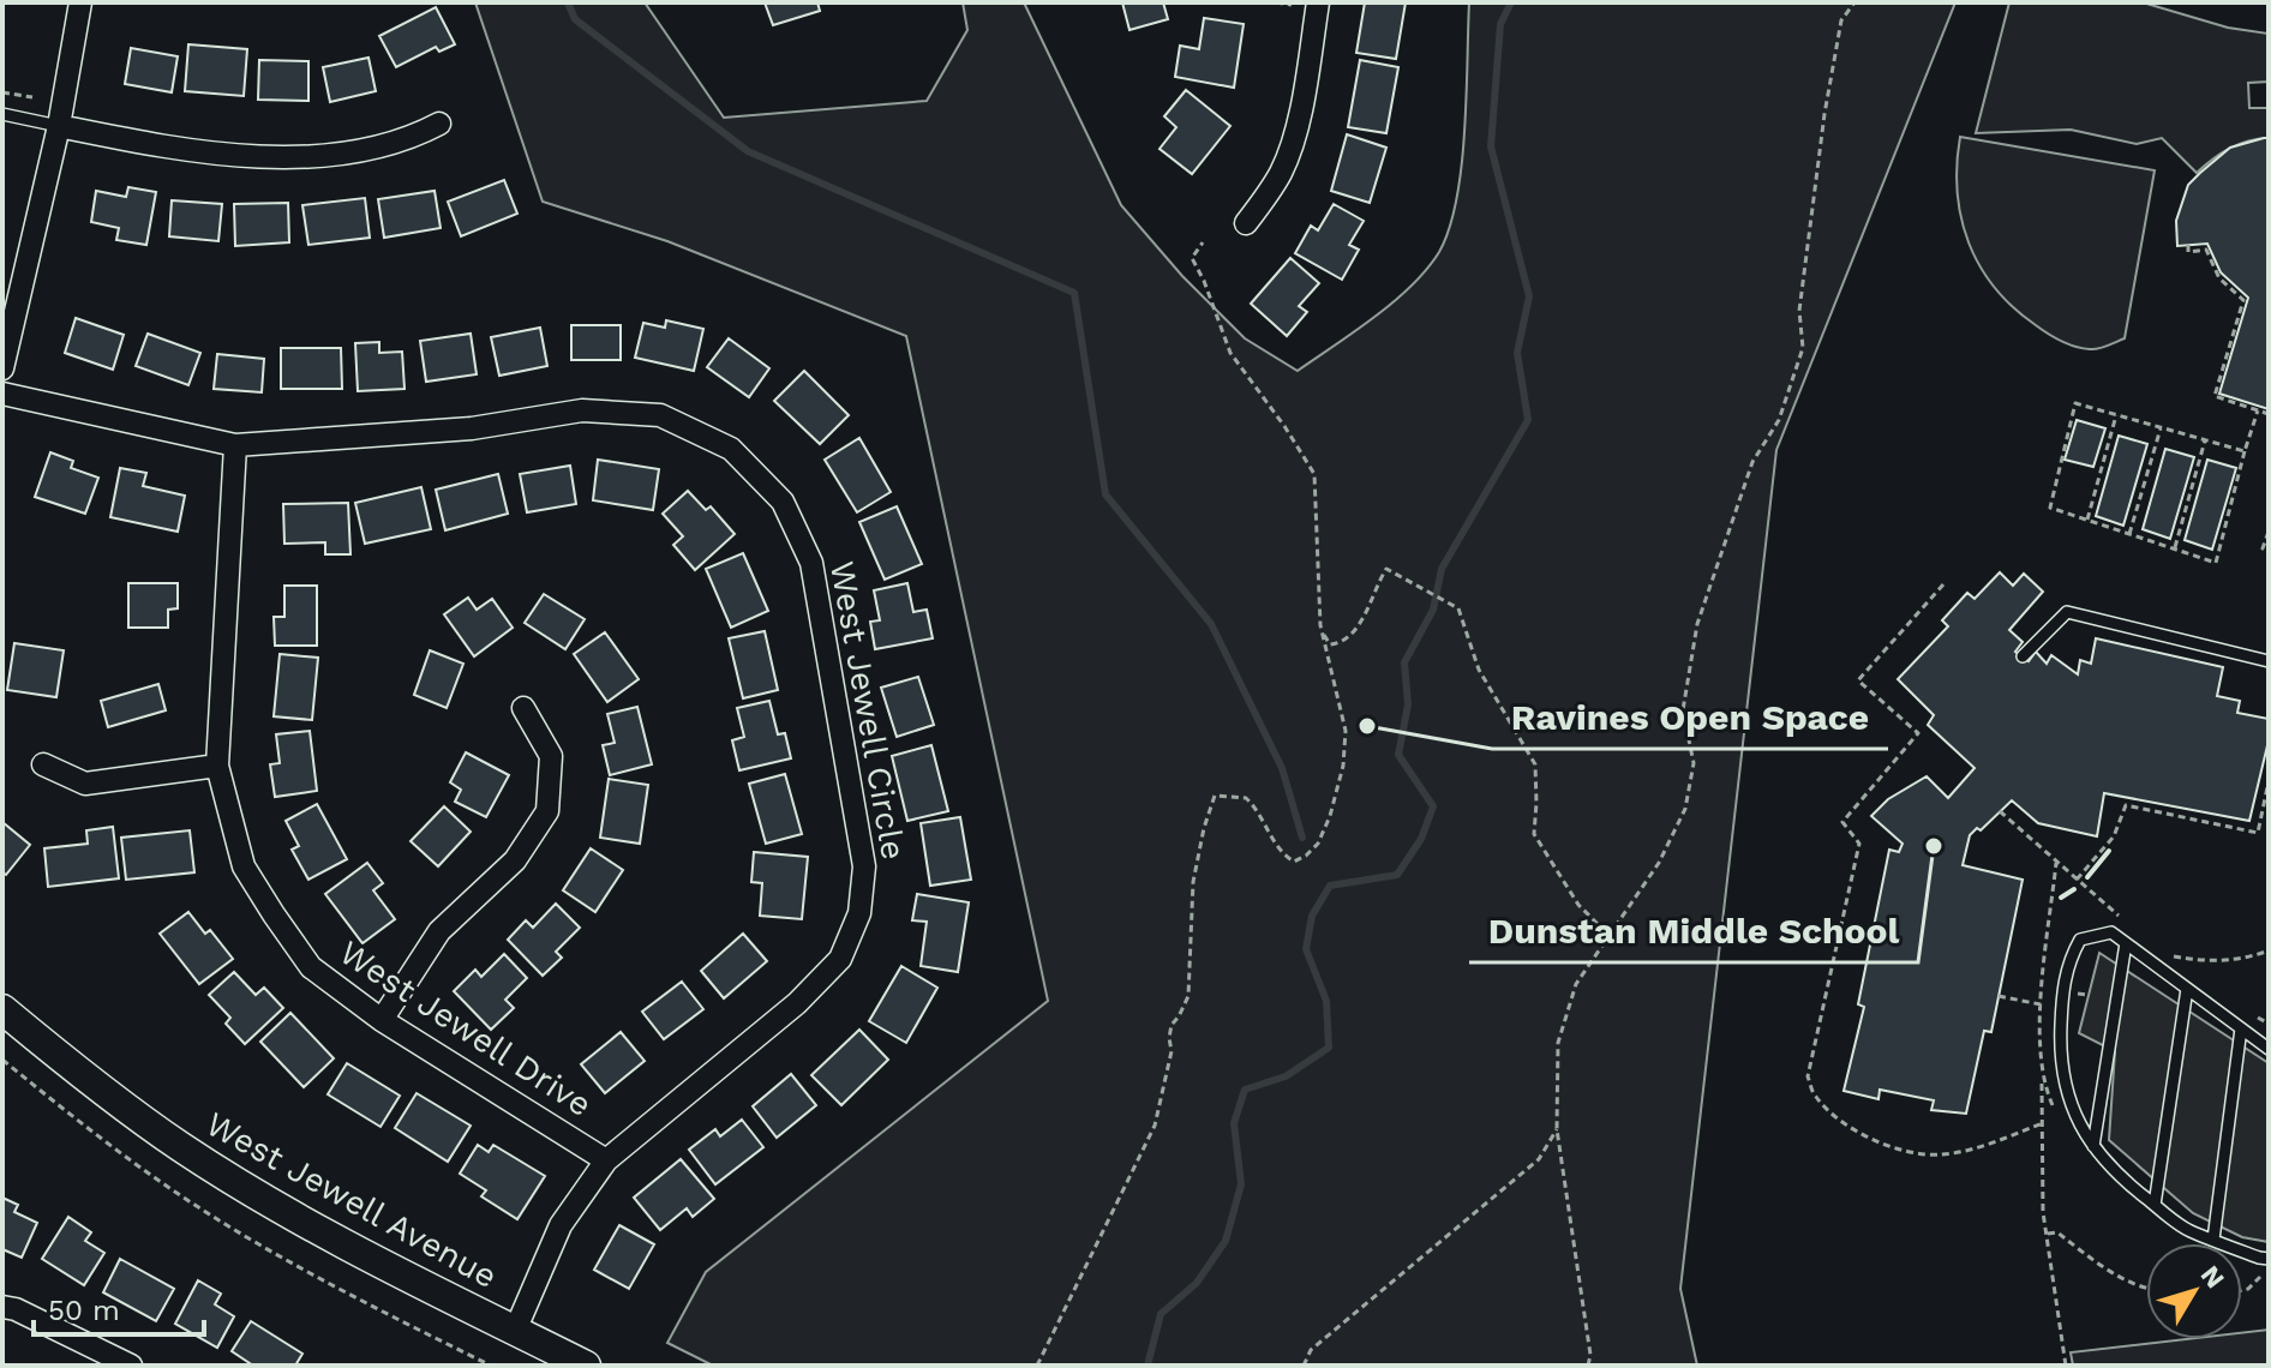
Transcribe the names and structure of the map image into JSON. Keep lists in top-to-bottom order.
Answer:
{
  "streets": {
    "main road": ["West Jewell Avenue"],
    "street": ["West Jewell Circle", "West Jewell Drive"]
  },
  "crossings": [
    ["West Jewell Circle", "West Jewell Drive"],
    ["West Jewell Circle", "West Jewell Avenue"]
  ],
  "places": ["Ravines Open Space", "Dunstan Middle School"],
  "scale_bar": "50 m",
  "north": "top right"
}
